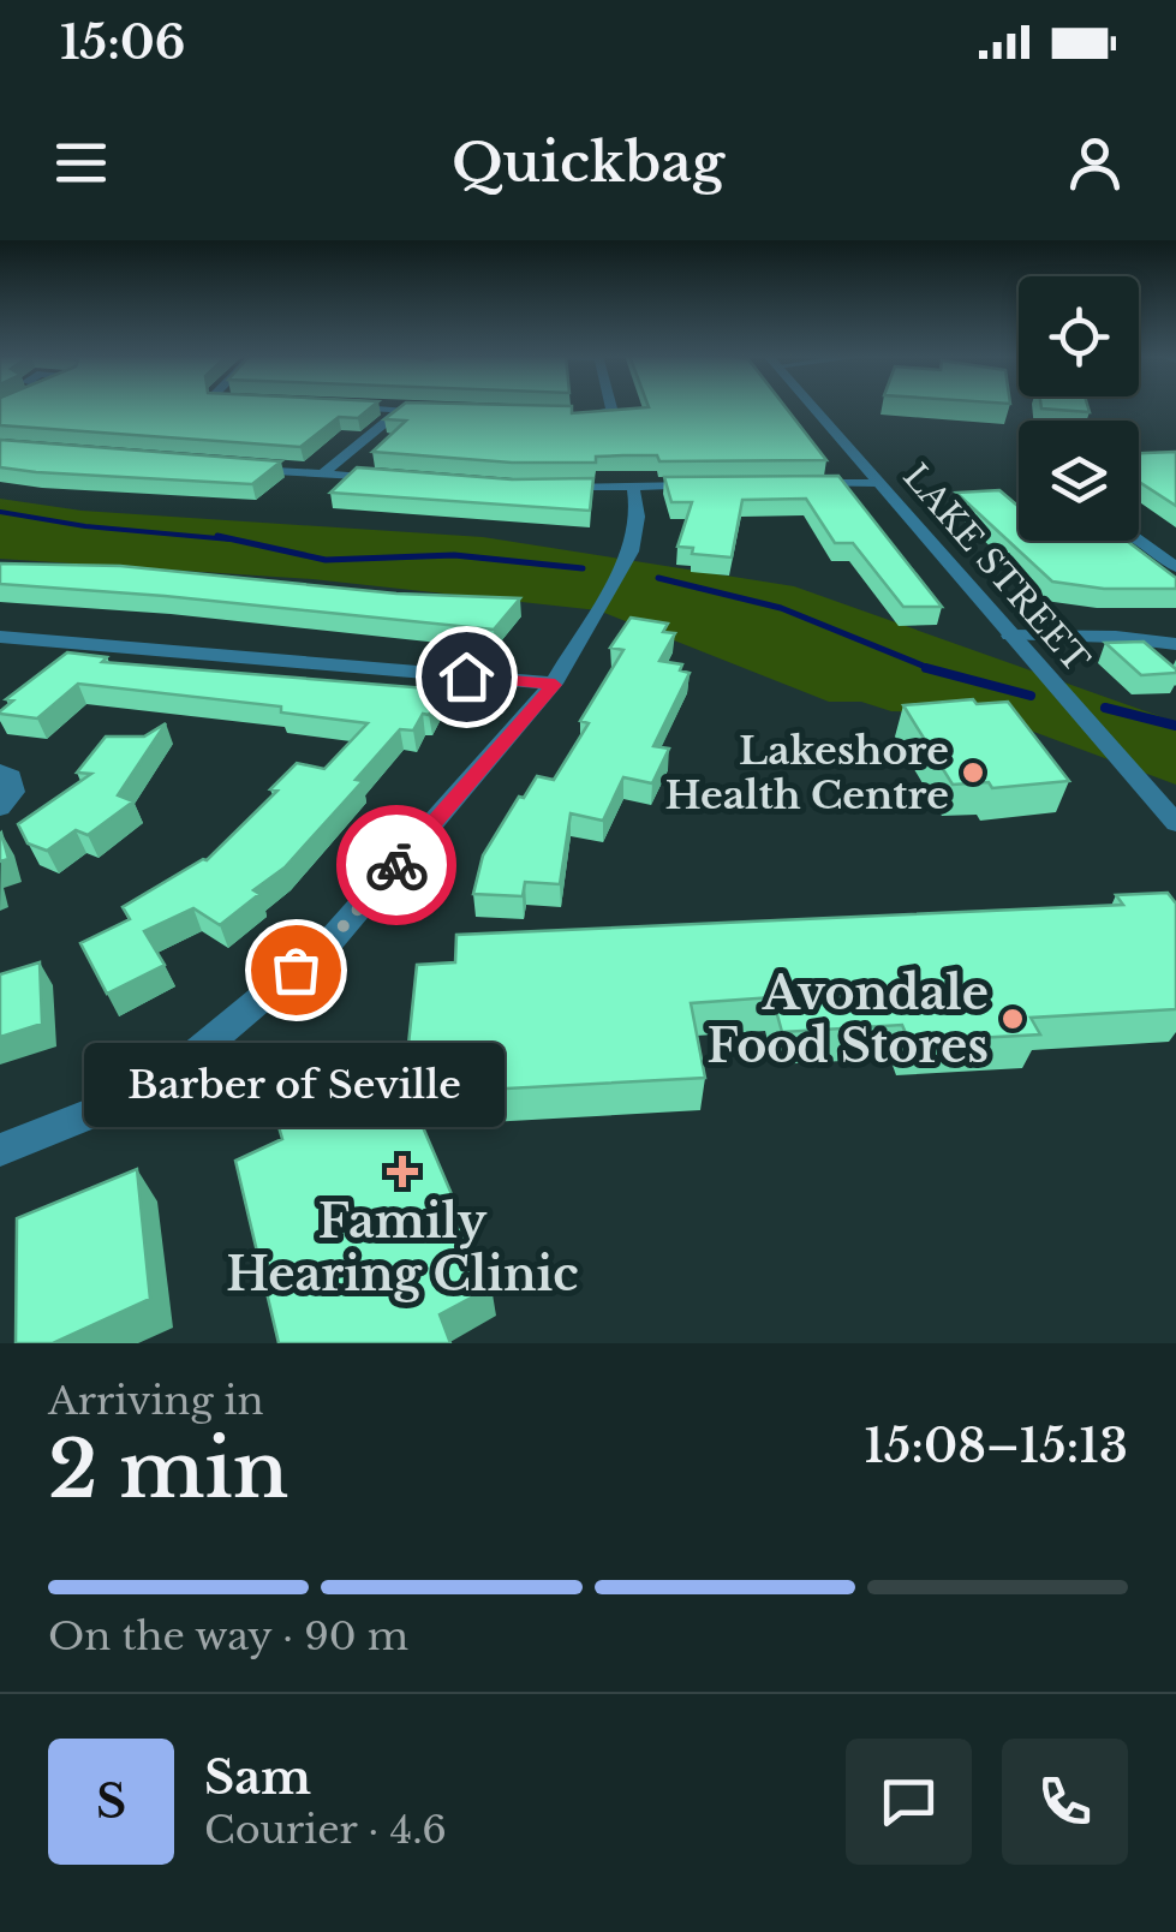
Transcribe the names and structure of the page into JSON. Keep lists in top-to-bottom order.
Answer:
{
  "streets": {
    "street": ["LAKE STREET"]
  },
  "places": {
    "other": ["Lakeshore Health Centre", "Barber of Seville", "Avondale Food Stores"],
    "health": ["Family Hearing Clinic"]
  },
  "page": {
    "status": "15:06",
    "header": "Quickbag",
    "bubble": "Barber of Seville",
    "heading": ["2 min", "Arriving in", "15:08–15:13"],
    "panel": ["Sam", "Courier · 4.6"],
    "bar": "On the way · 90 m",
    "round": "S"
  }
}
